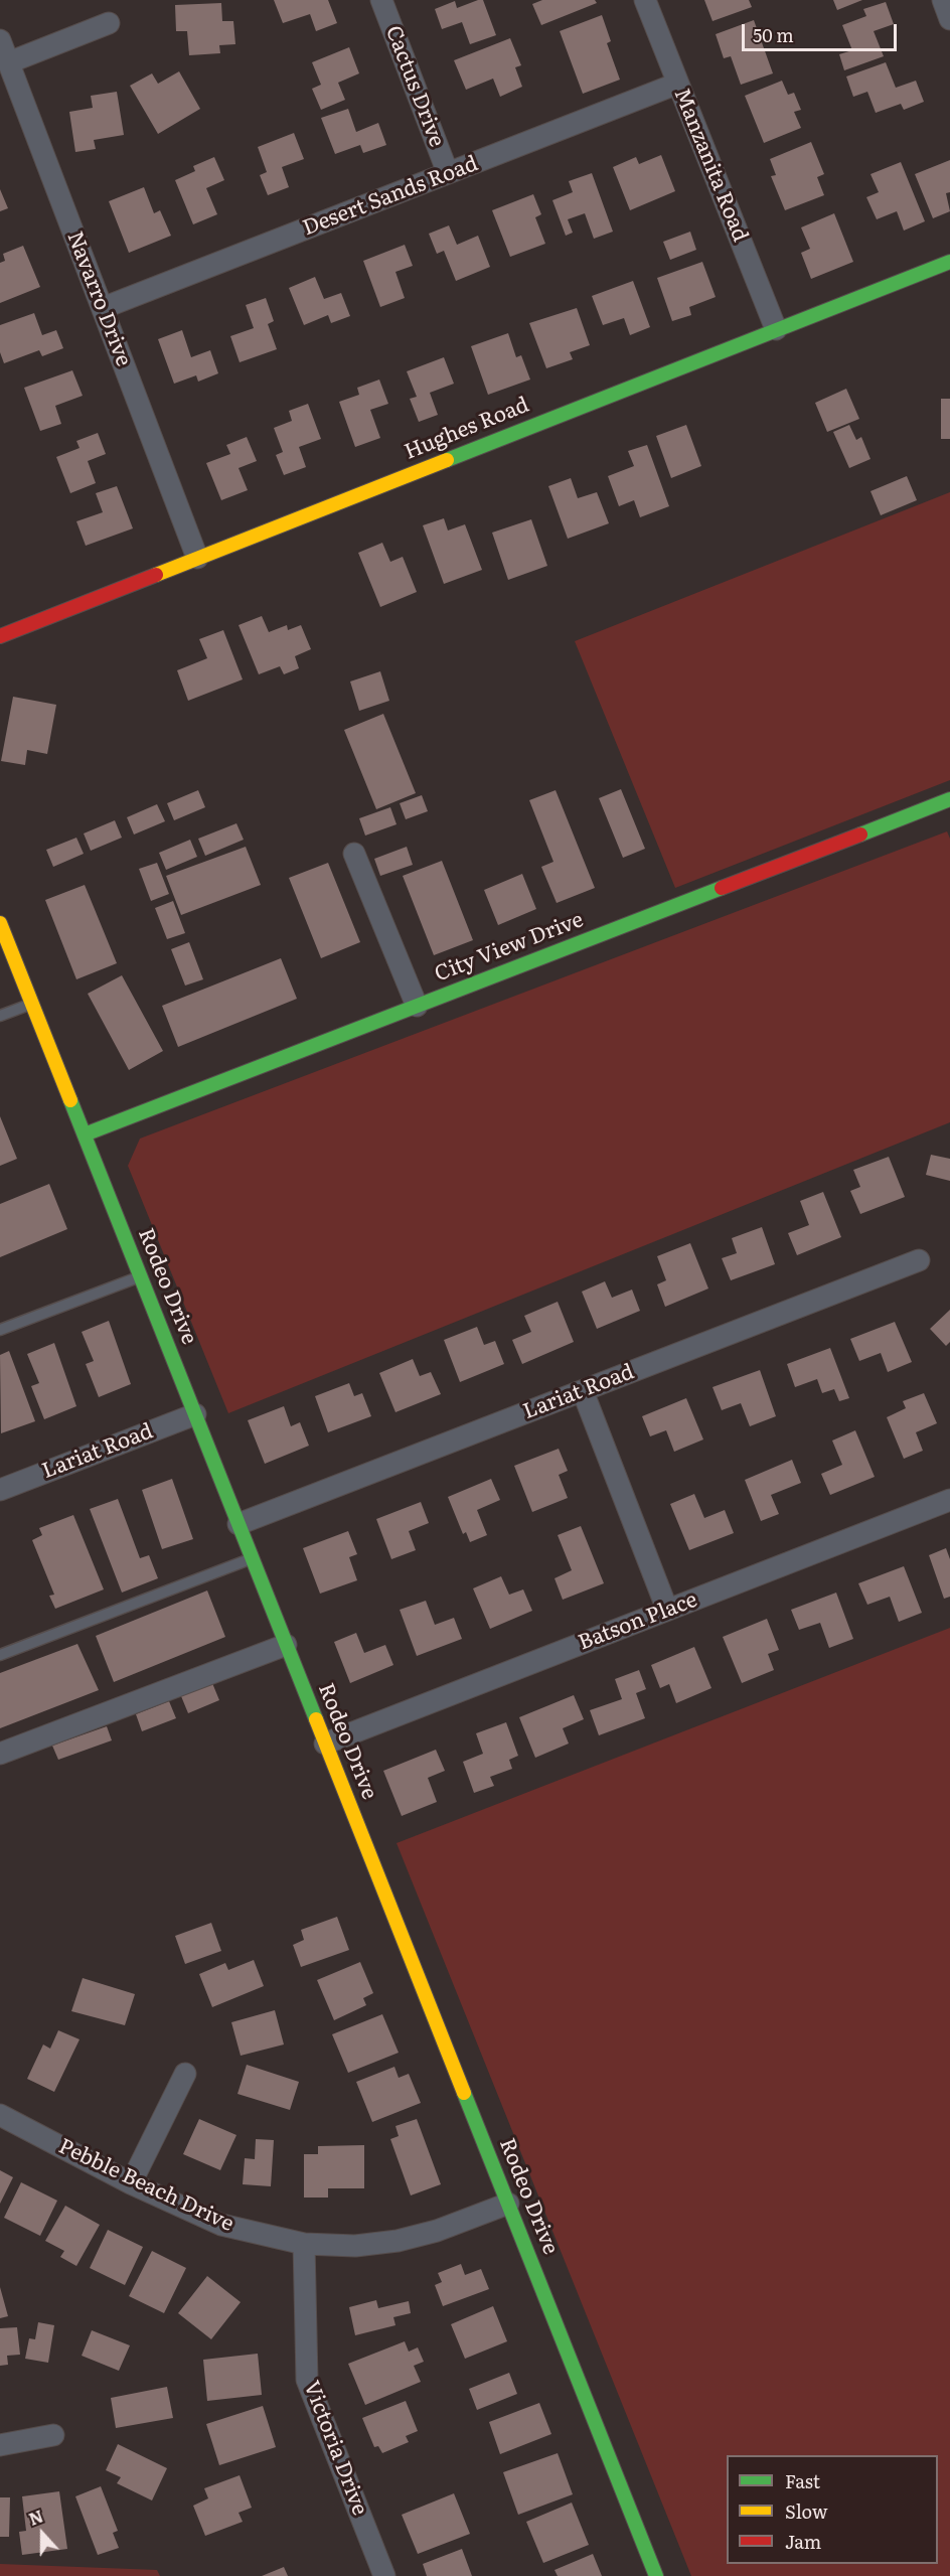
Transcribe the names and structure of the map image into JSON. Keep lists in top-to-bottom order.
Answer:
{
  "streets": {
    "street": [
      "Cactus Drive",
      "Manzanita Road",
      "Desert Sands Road",
      "Navarro Drive",
      "Hughes Road",
      "City View Drive",
      "Rodeo Drive",
      "Lariat Road",
      "Batson Place",
      "Pebble Beach Drive",
      "Victoria Drive"
    ]
  },
  "crossings": [
    ["Cactus Drive", "Desert Sands Road"],
    ["Manzanita Road", "Desert Sands Road"],
    ["Manzanita Road", "Hughes Road"],
    ["Desert Sands Road", "Navarro Drive"],
    ["Navarro Drive", "Hughes Road"],
    ["City View Drive", "Rodeo Drive"],
    ["Rodeo Drive", "Lariat Road"],
    ["Rodeo Drive", "Batson Place"],
    ["Rodeo Drive", "Pebble Beach Drive"],
    ["Pebble Beach Drive", "Victoria Drive"]
  ],
  "legend": ["Fast", "Slow", "Jam"],
  "scale_bar": "50 m",
  "north": "top"
}
